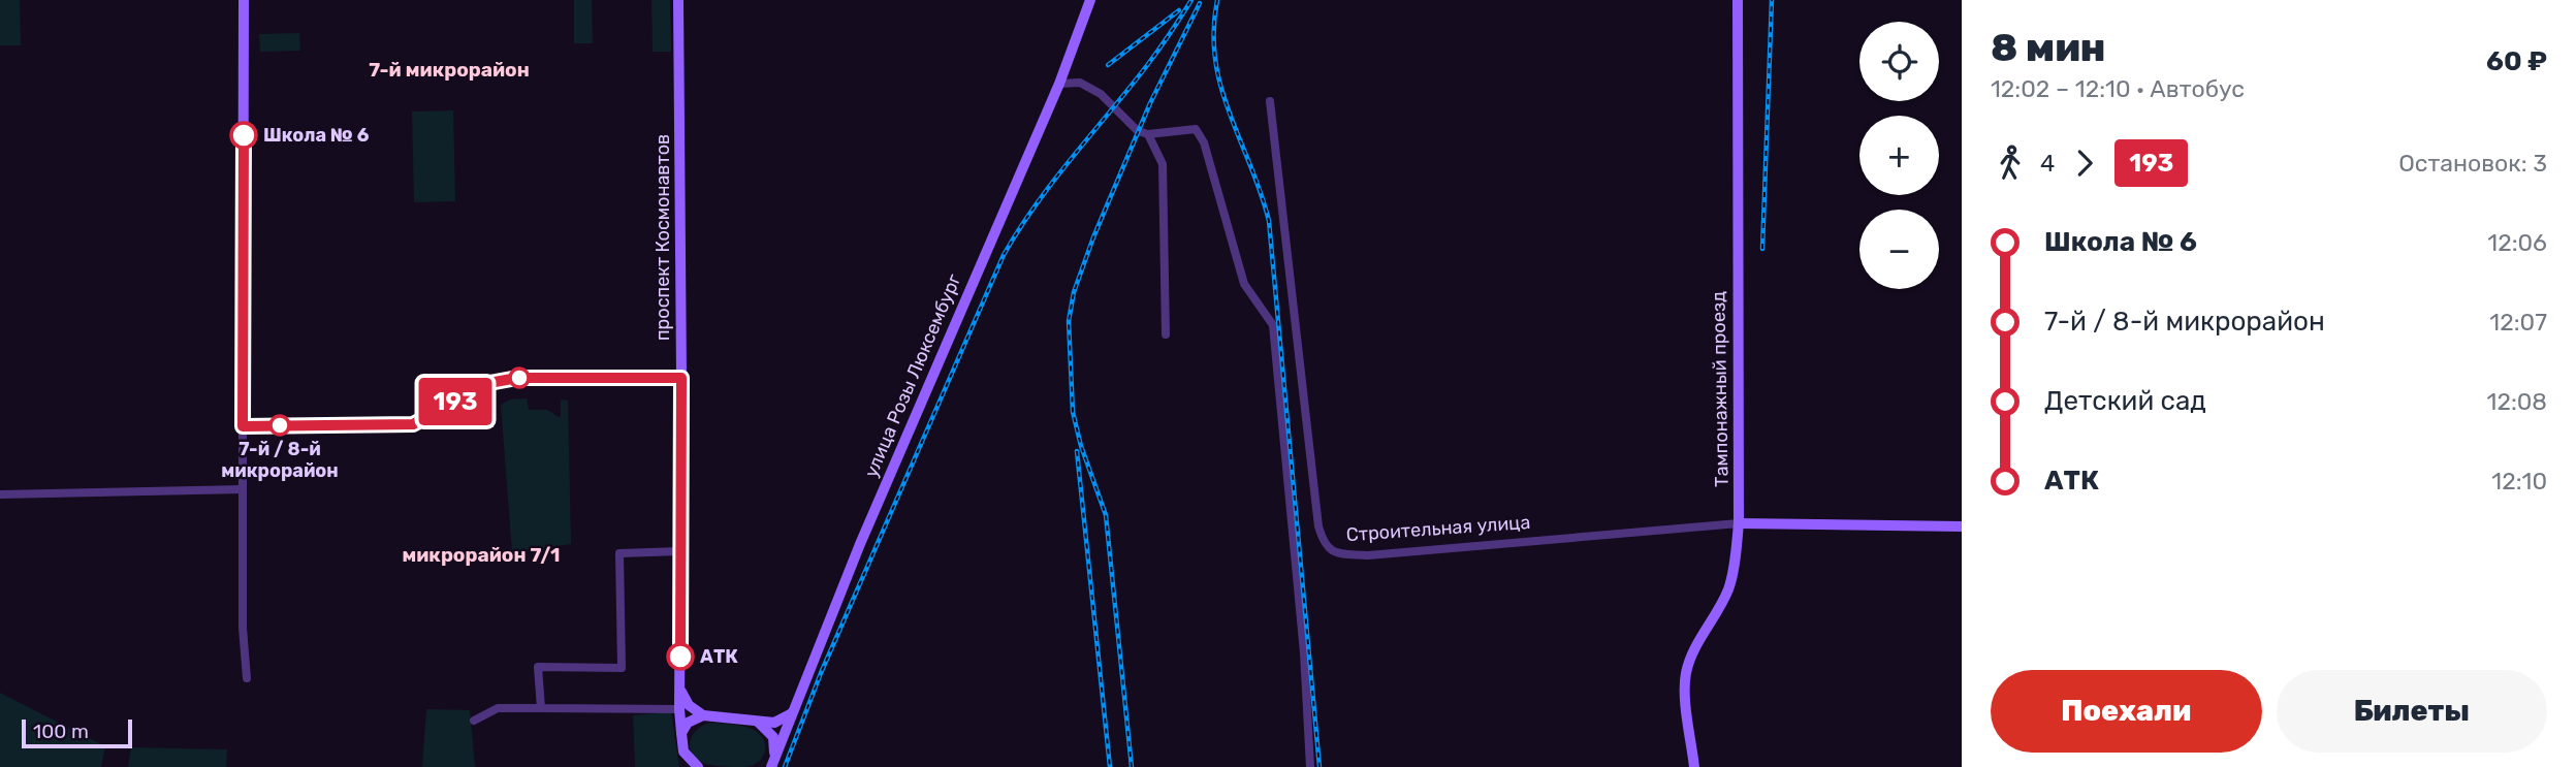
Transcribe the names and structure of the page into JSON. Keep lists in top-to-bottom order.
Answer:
{
  "streets": {
    "main road": [
      "проспект Космонавтов",
      "улица Розы Люксембург",
      "Тампонажный проезд",
      "Строительная улица"
    ]
  },
  "crossings": [
    ["Тампонажный проезд", "Строительная улица"]
  ],
  "districts": ["7-й микрорайон", "микрорайон 7/1"],
  "places": ["Школа № 6", "7-й / 8-й микрорайон", "АТК"],
  "lines": ["bus line 193"],
  "scale_bar": "100 m",
  "page": {
    "on_map": "193",
    "heading": ["8 мин", "12:02 – 12:10 · Автобус", "60 ₽"],
    "map_buttons": ["+", "−"],
    "legs": ["4", "193", "Остановок: 3"],
    "list": [
      {
        "name": "Школа № 6",
        "value": "12:06"
      },
      {
        "name": "7-й / 8-й микрорайон",
        "value": "12:07"
      },
      {
        "name": "Детский сад",
        "value": "12:08"
      },
      {
        "name": "АТК",
        "value": "12:10"
      }
    ],
    "buttons": ["Поехали", "Билеты"],
    "scale": "100 m"
  }
}
